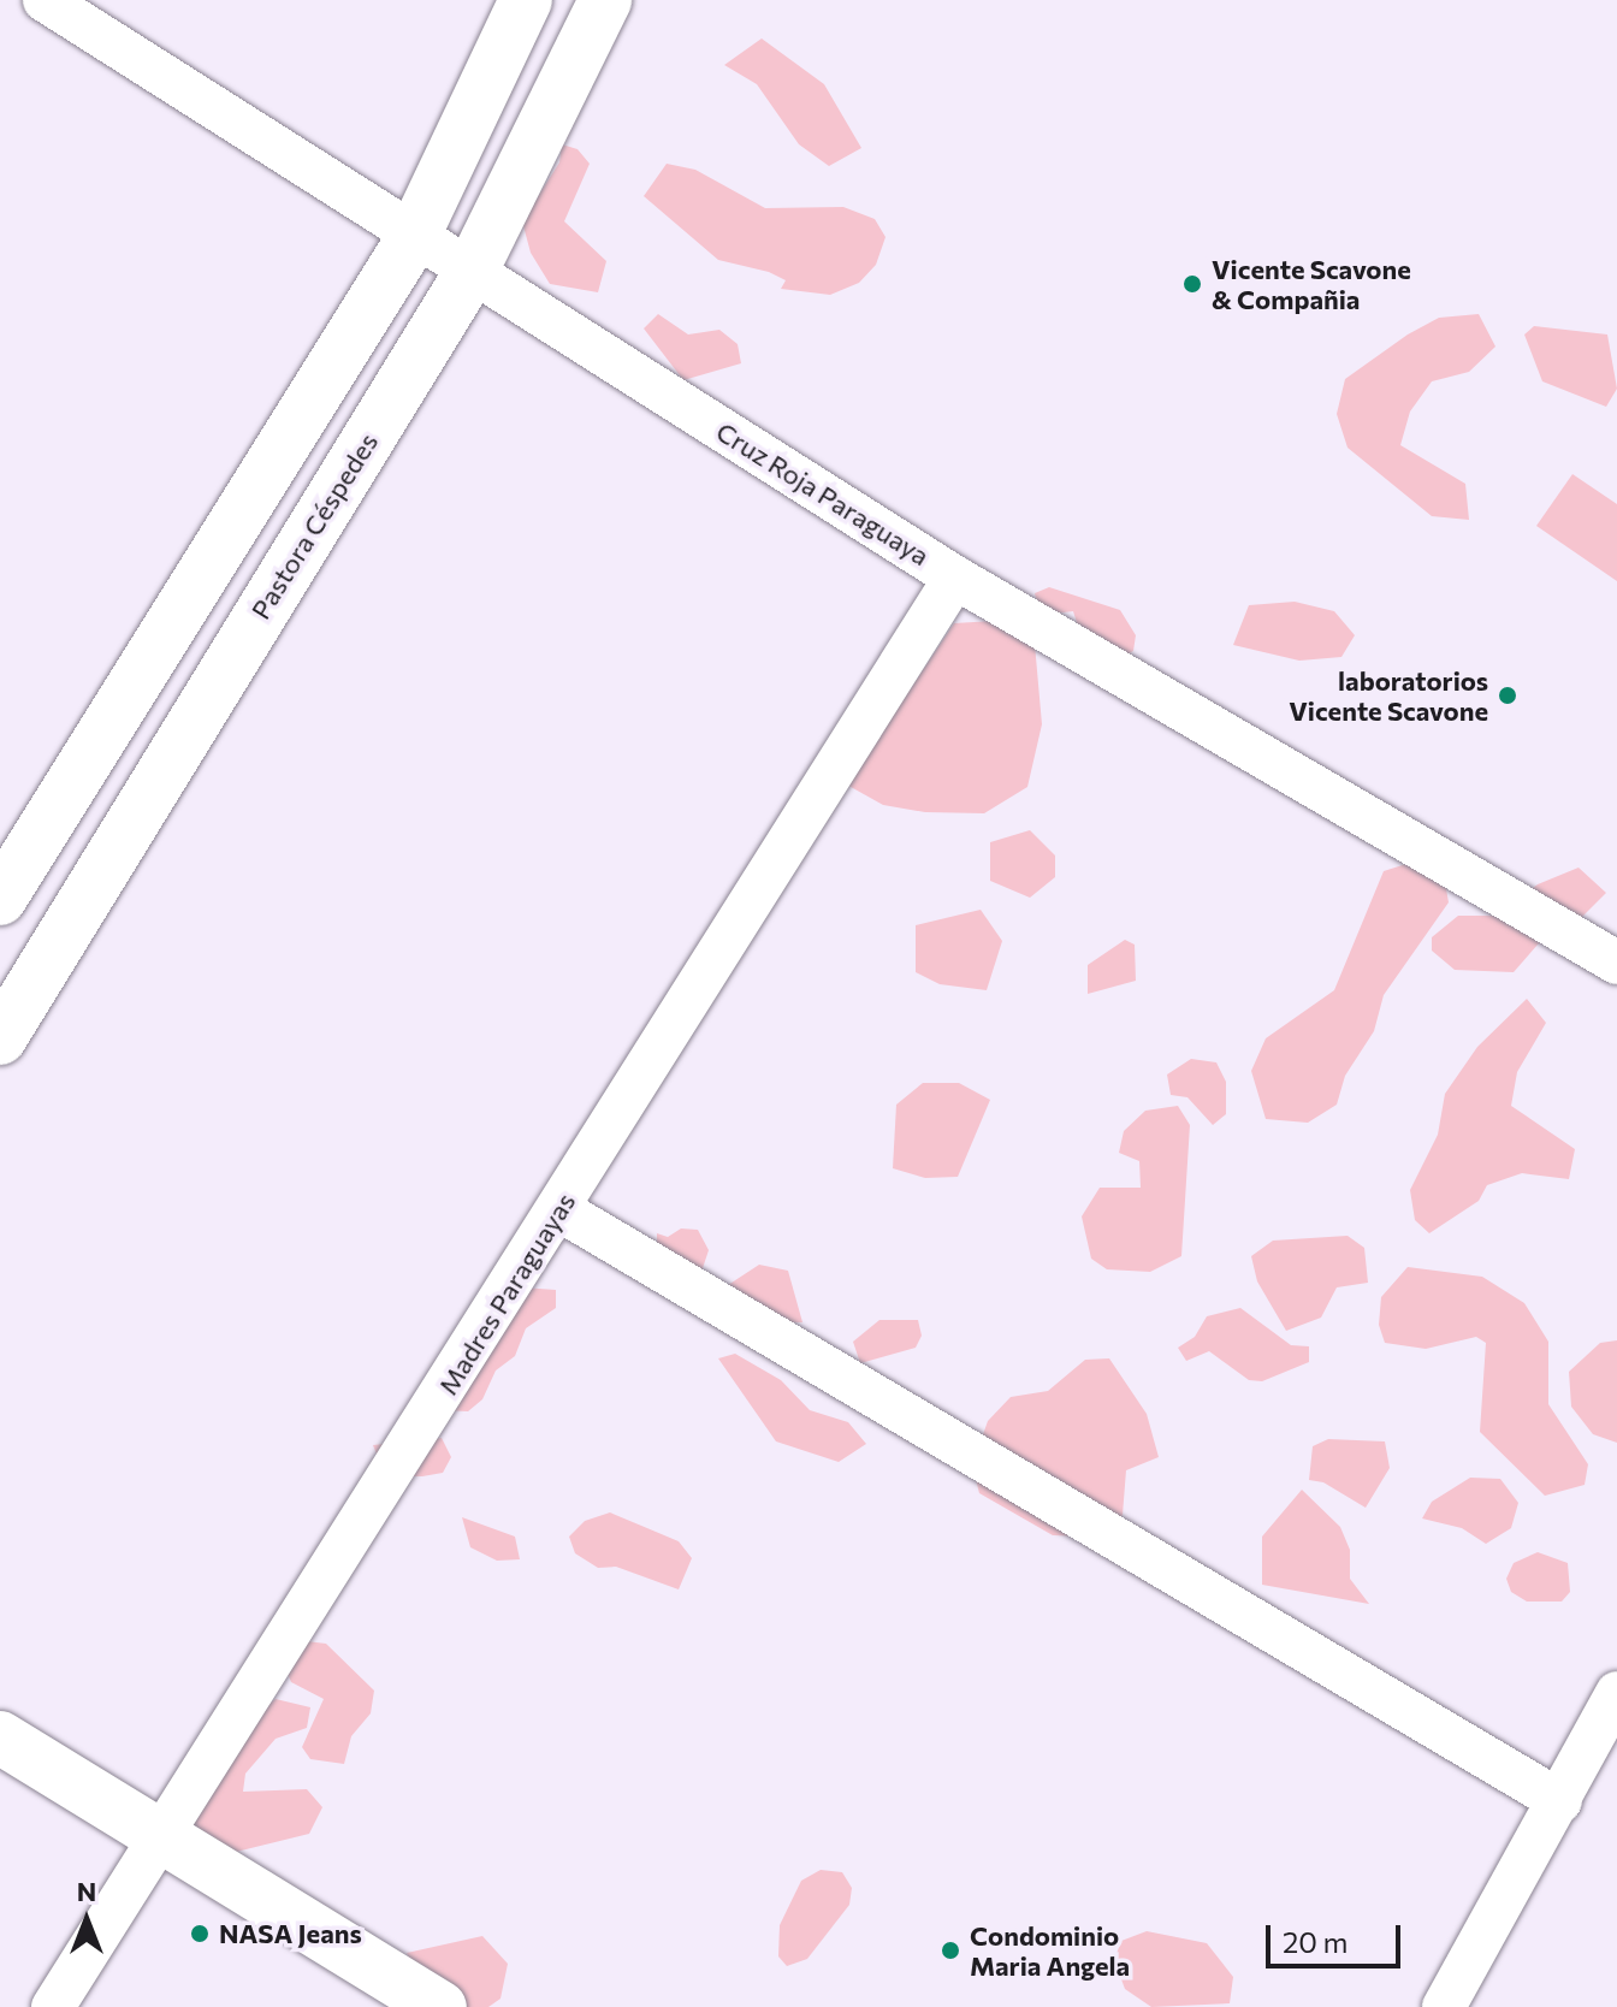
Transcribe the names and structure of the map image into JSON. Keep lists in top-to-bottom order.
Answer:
{
  "streets": {
    "main road": ["Pastora Céspedes"],
    "street": ["Cruz Roja Paraguaya", "Madres Paraguayas"]
  },
  "crossings": [
    ["Cruz Roja Paraguaya", "Pastora Céspedes"],
    ["Cruz Roja Paraguaya", "Madres Paraguayas"]
  ],
  "places": [
    "Vicente Scavone & Compañia",
    "laboratorios Vicente Scavone",
    "NASA Jeans",
    "Condominio Maria Angela"
  ],
  "scale_bar": "20 m",
  "north": "top"
}
